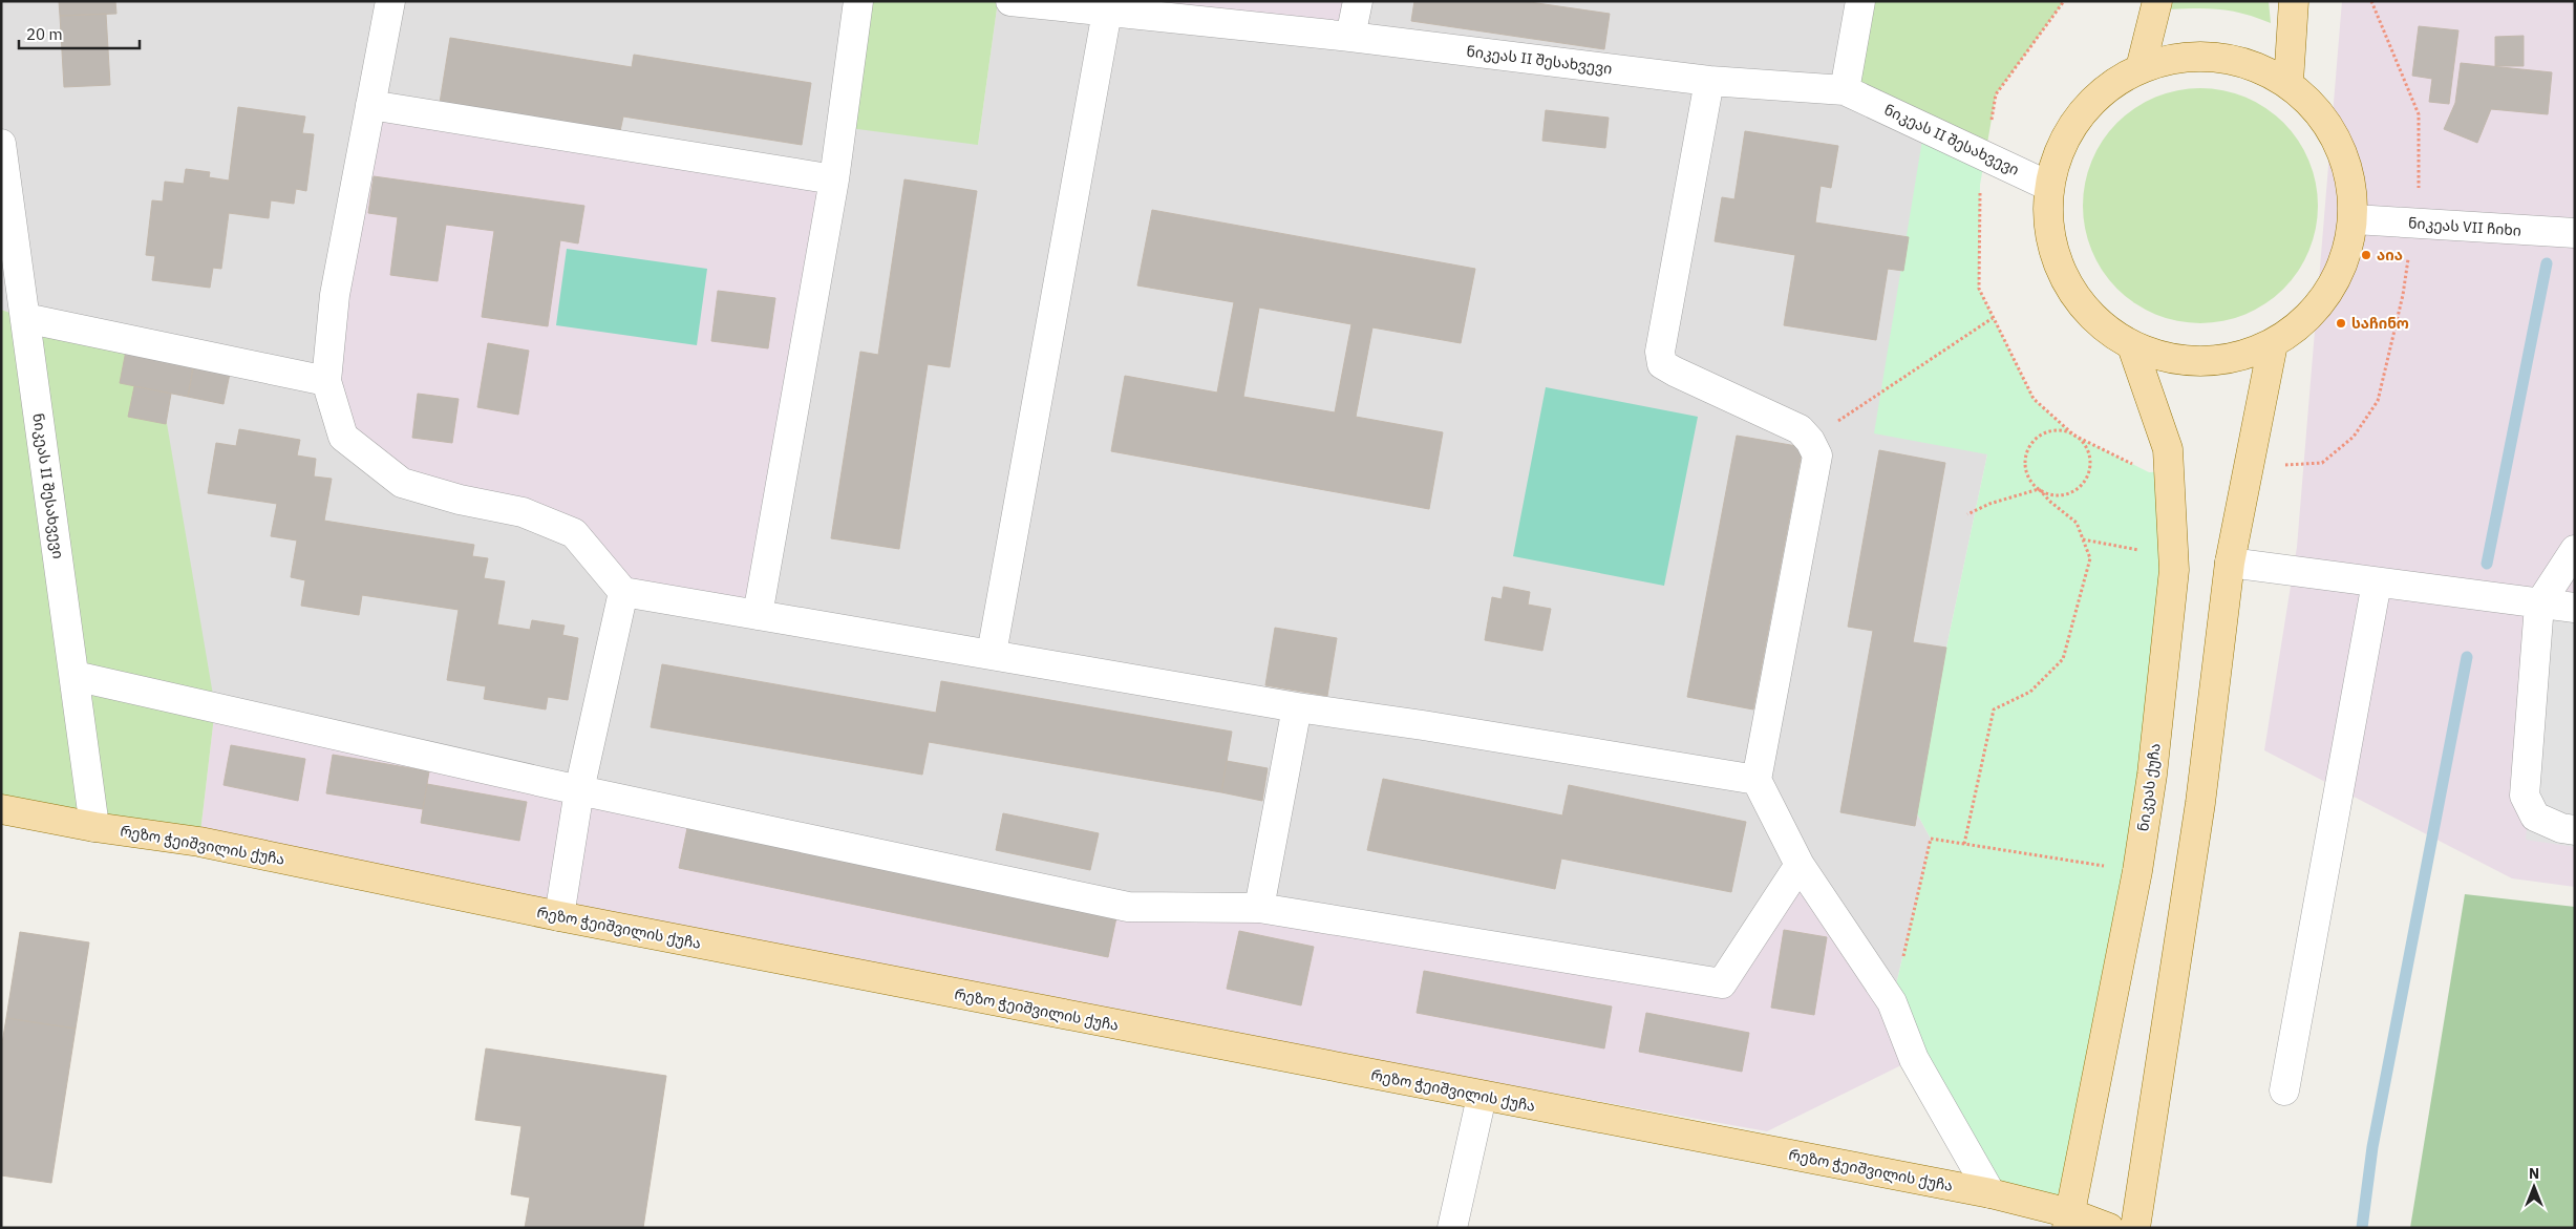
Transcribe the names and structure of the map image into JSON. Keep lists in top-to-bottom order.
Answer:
{
  "streets": {
    "main road": ["ნიკეას ქუჩა", "რეზო ჭეიშვილის ქუჩა"],
    "street": ["ნიკეას II შესახვევი", "ნიკეას VII ჩიხი"]
  },
  "crossings": [
    ["ნიკეას II შესახვევი", "რეზო ჭეიშვილის ქუჩა"],
    ["ნიკეას ქუჩა", "რეზო ჭეიშვილის ქუჩა"]
  ],
  "places": ["აია", "საჩინო"],
  "scale_bar": "20 m",
  "north": "top"
}
